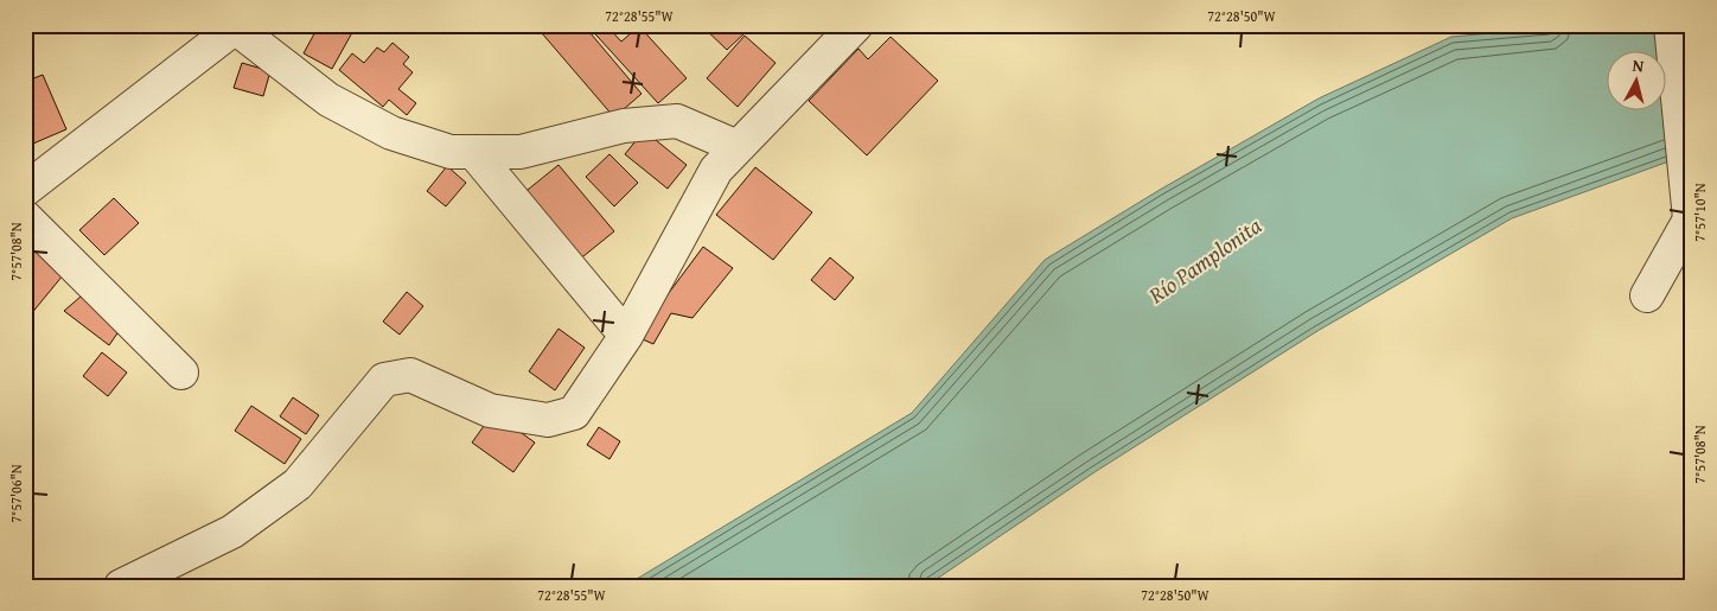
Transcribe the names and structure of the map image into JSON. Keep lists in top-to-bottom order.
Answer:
{
  "water": ["Río Pamplonita"],
  "north": "top",
  "coordinates": [
    "72°28'55\"W",
    "72°28'50\"W",
    "7°57'10\"N",
    "7°57'08\"N",
    "7°57'06\"N"
  ]
}
